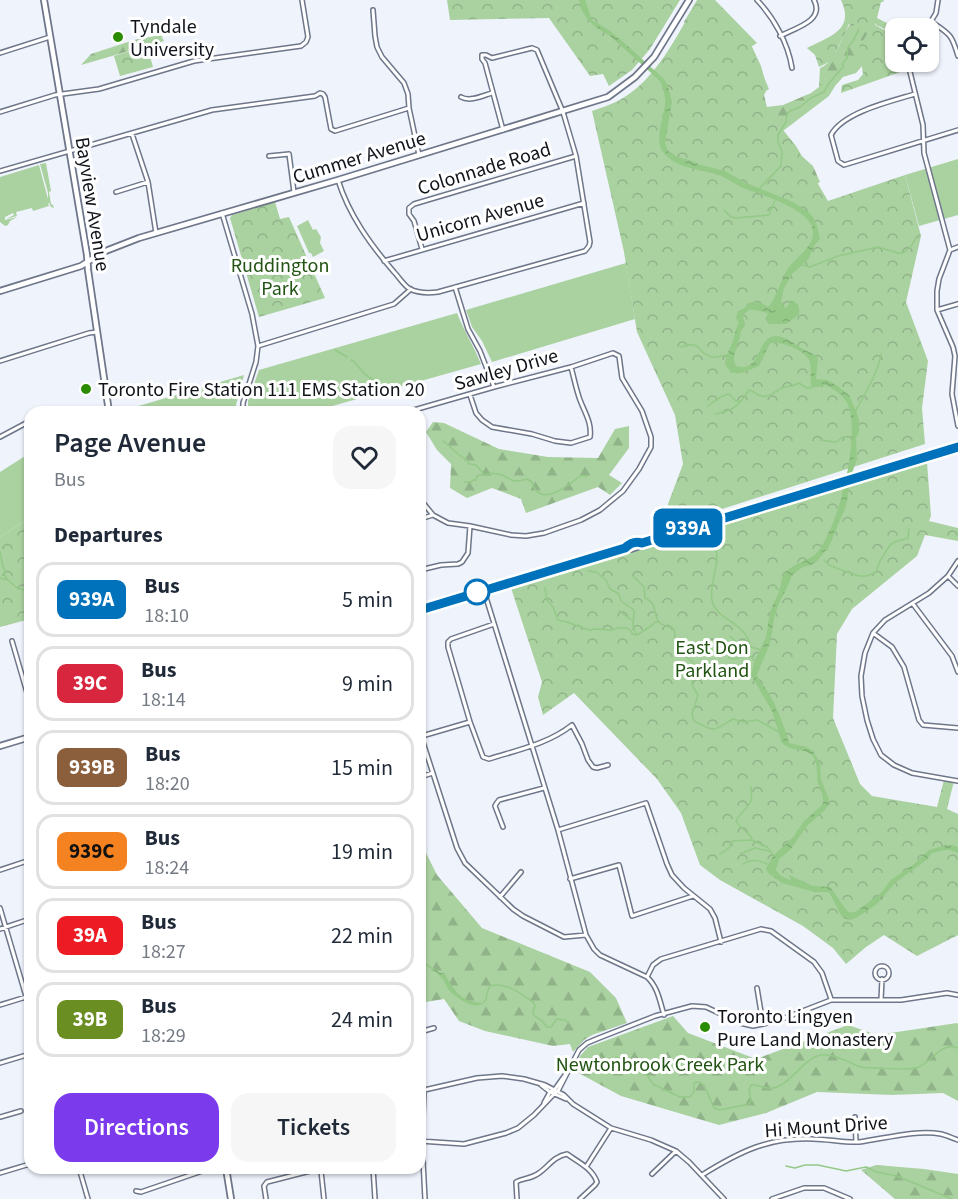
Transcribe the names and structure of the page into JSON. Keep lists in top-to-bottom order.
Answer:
{
  "streets": {
    "main road": ["Cummer Avenue", "Bayview Avenue"],
    "street": [
      "Colonnade Road",
      "Unicorn Avenue",
      "Sawley Drive",
      "Hi Mount Drive"
    ]
  },
  "crossings": [
    ["Cummer Avenue", "Bayview Avenue"],
    ["Colonnade Road", "Unicorn Avenue"]
  ],
  "parks": ["Ruddington Park", "East Don Parkland", "Newtonbrook Creek Park"],
  "places": ["Tyndale University", "Toronto Fire Station 111 EMS Station 20", "Toronto Lingyen Pure Land Monastery"],
  "lines": ["bus line 939A"],
  "page": {
    "on_map": "939A",
    "heading": [
      ["Page Avenue", "Bus"],
      "Departures"
    ],
    "list": [
      {
        "mark": "939A",
        "name": "Bus",
        "note": "18:10",
        "value": "5 min"
      },
      {
        "mark": "39C",
        "name": "Bus",
        "note": "18:14",
        "value": "9 min"
      },
      {
        "mark": "939B",
        "name": "Bus",
        "note": "18:20",
        "value": "15 min"
      },
      {
        "mark": "939C",
        "name": "Bus",
        "note": "18:24",
        "value": "19 min"
      },
      {
        "mark": "39A",
        "name": "Bus",
        "note": "18:27",
        "value": "22 min"
      },
      {
        "mark": "39B",
        "name": "Bus",
        "note": "18:29",
        "value": "24 min"
      }
    ],
    "buttons": ["Directions", "Tickets"]
  }
}
